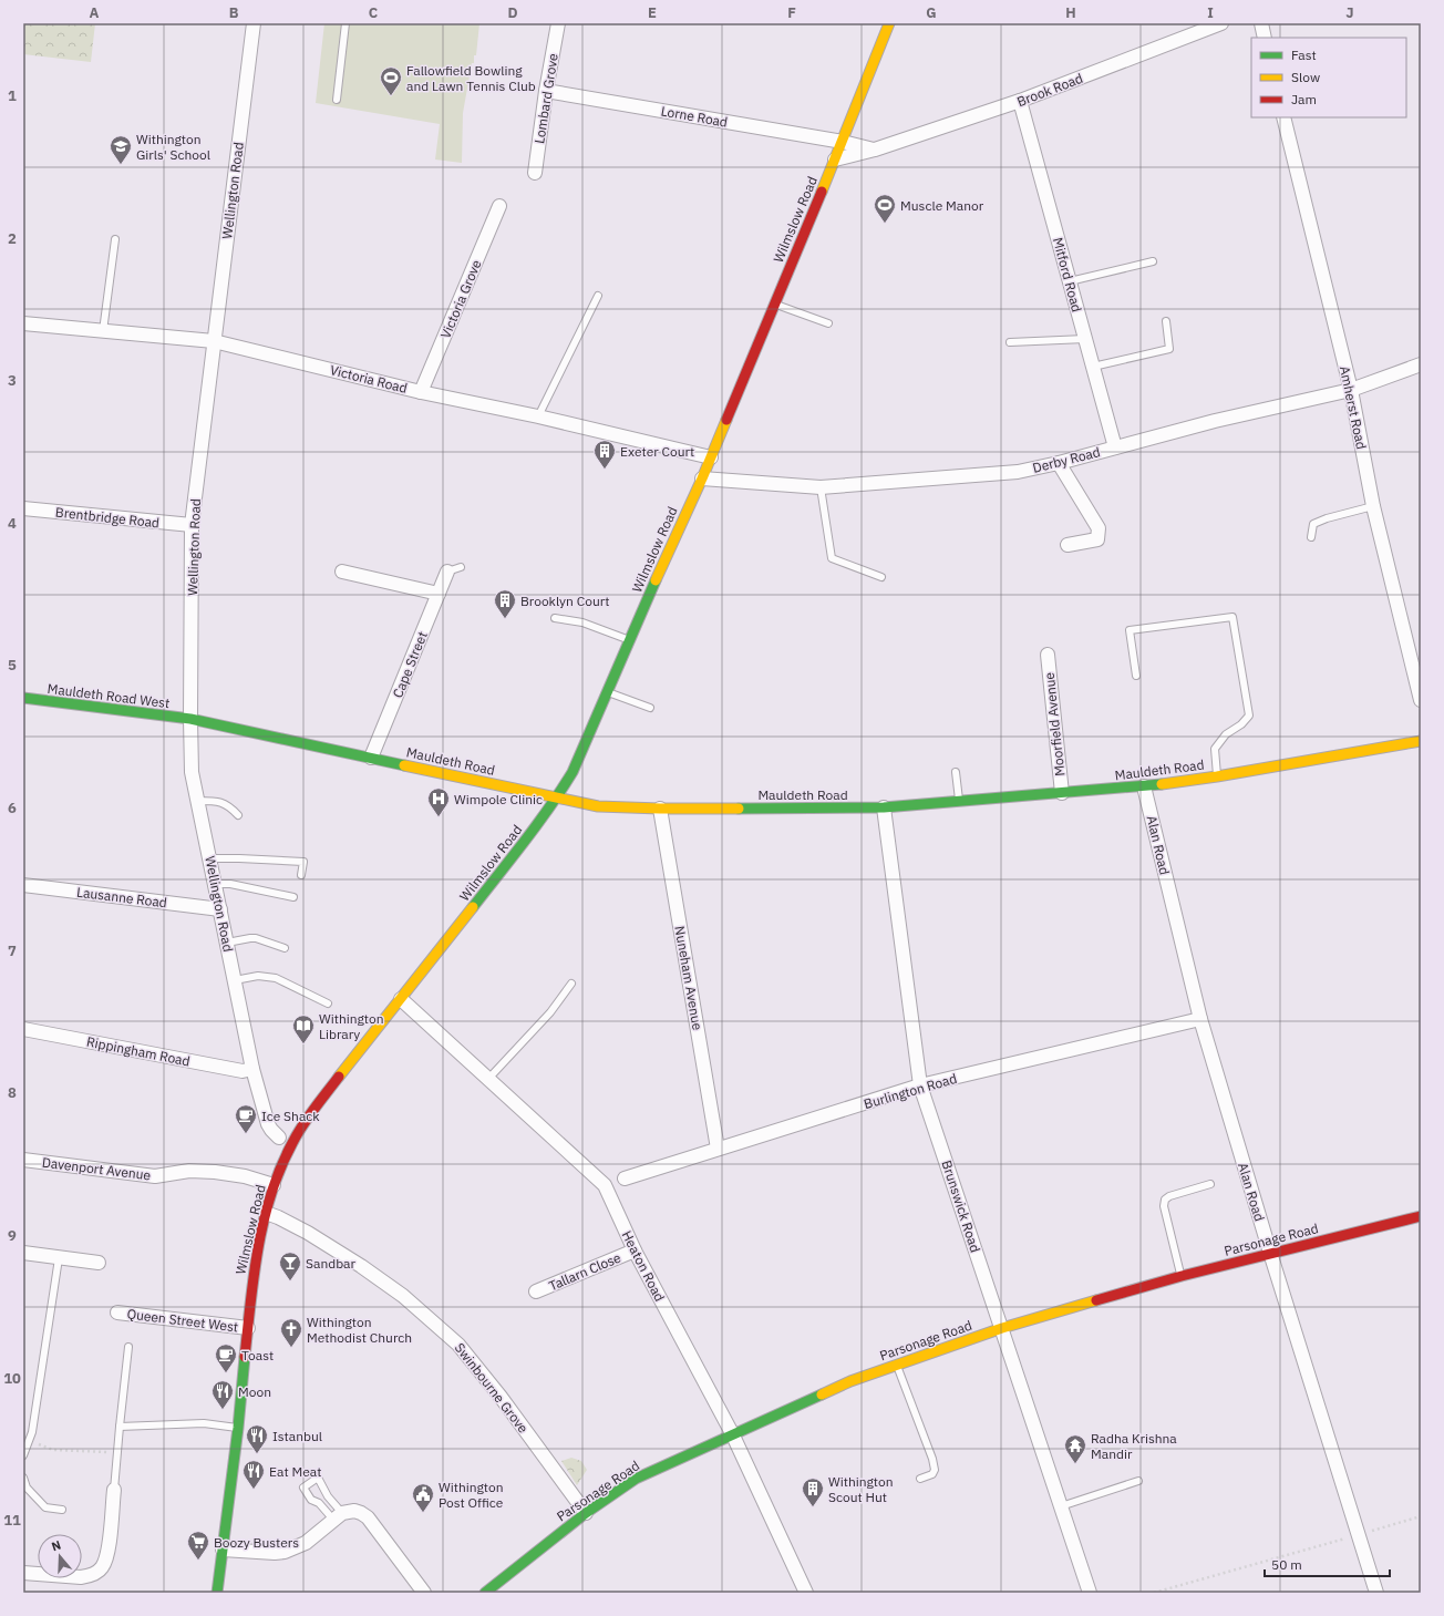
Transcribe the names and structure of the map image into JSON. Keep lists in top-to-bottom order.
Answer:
{
  "streets": {
    "street": [
      "Brook Road",
      "Lombard Grove",
      "Lorne Road",
      "Wellington Road",
      "Wilmslow Road",
      "Mitford Road",
      "Victoria Grove",
      "Victoria Road",
      "Amherst Road",
      "Derby Road",
      "Brentbridge Road",
      "Cape Street",
      "Mauldeth Road West",
      "Moorfield Avenue",
      "Mauldeth Road",
      "Alan Road",
      "Lausanne Road",
      "Nuneham Avenue",
      "Rippingham Road",
      "Burlington Road",
      "Davenport Avenue",
      "Brunswick Road",
      "Parsonage Road",
      "Heaton Road",
      "Tallarn Close",
      "Queen Street West",
      "Swinbourne Grove"
    ]
  },
  "crossings": [
    ["Brook Road", "Wilmslow Road"],
    ["Brook Road", "Mitford Road"],
    ["Lombard Grove", "Lorne Road"],
    ["Lorne Road", "Wilmslow Road"],
    ["Wellington Road", "Victoria Road"],
    ["Wellington Road", "Brentbridge Road"],
    ["Wellington Road", "Mauldeth Road West"],
    ["Wellington Road", "Mauldeth Road"],
    ["Wellington Road", "Lausanne Road"],
    ["Wellington Road", "Rippingham Road"],
    ["Wilmslow Road", "Victoria Road"],
    ["Wilmslow Road", "Derby Road"],
    ["Wilmslow Road", "Mauldeth Road"],
    ["Wilmslow Road", "Davenport Avenue"],
    ["Wilmslow Road", "Heaton Road"],
    ["Wilmslow Road", "Queen Street West"],
    ["Wilmslow Road", "Swinbourne Grove"],
    ["Mitford Road", "Derby Road"],
    ["Victoria Grove", "Victoria Road"],
    ["Amherst Road", "Derby Road"],
    ["Cape Street", "Mauldeth Road"],
    ["Mauldeth Road West", "Mauldeth Road"],
    ["Moorfield Avenue", "Mauldeth Road"],
    ["Mauldeth Road", "Alan Road"],
    ["Mauldeth Road", "Nuneham Avenue"],
    ["Mauldeth Road", "Brunswick Road"],
    ["Alan Road", "Burlington Road"],
    ["Alan Road", "Parsonage Road"],
    ["Nuneham Avenue", "Burlington Road"],
    ["Burlington Road", "Brunswick Road"],
    ["Brunswick Road", "Parsonage Road"],
    ["Parsonage Road", "Heaton Road"],
    ["Parsonage Road", "Swinbourne Grove"],
    ["Heaton Road", "Tallarn Close"]
  ],
  "places": {
    "sports": ["Fallowfield Bowling and Lawn Tennis Club", "Muscle Manor"],
    "school or university": ["Withington Girls' School"],
    "building": ["Exeter Court", "Brooklyn Court", "Withington Scout Hut"],
    "hospital": ["Wimpole Clinic"],
    "library": ["Withington Library"],
    "cafe": ["Ice Shack", "Toast"],
    "bar": ["Sandbar"],
    "church": ["Withington Methodist Church"],
    "restaurant": ["Moon", "Istanbul", "Eat Meat"],
    "temple": ["Radha Krishna Mandir"],
    "public building": ["Withington Post Office"],
    "supermarket": ["Boozy Busters"]
  },
  "legend": ["Fast", "Slow", "Jam"],
  "scale_bar": "50 m",
  "north": "top",
  "grid": {
    "columns": [
      "A",
      "B",
      "C",
      "D",
      "E",
      "F",
      "G",
      "H",
      "I",
      "J"
    ],
    "rows": [
      "1",
      "2",
      "3",
      "4",
      "5",
      "6",
      "7",
      "8",
      "9",
      "10",
      "11"
    ]
  }
}
